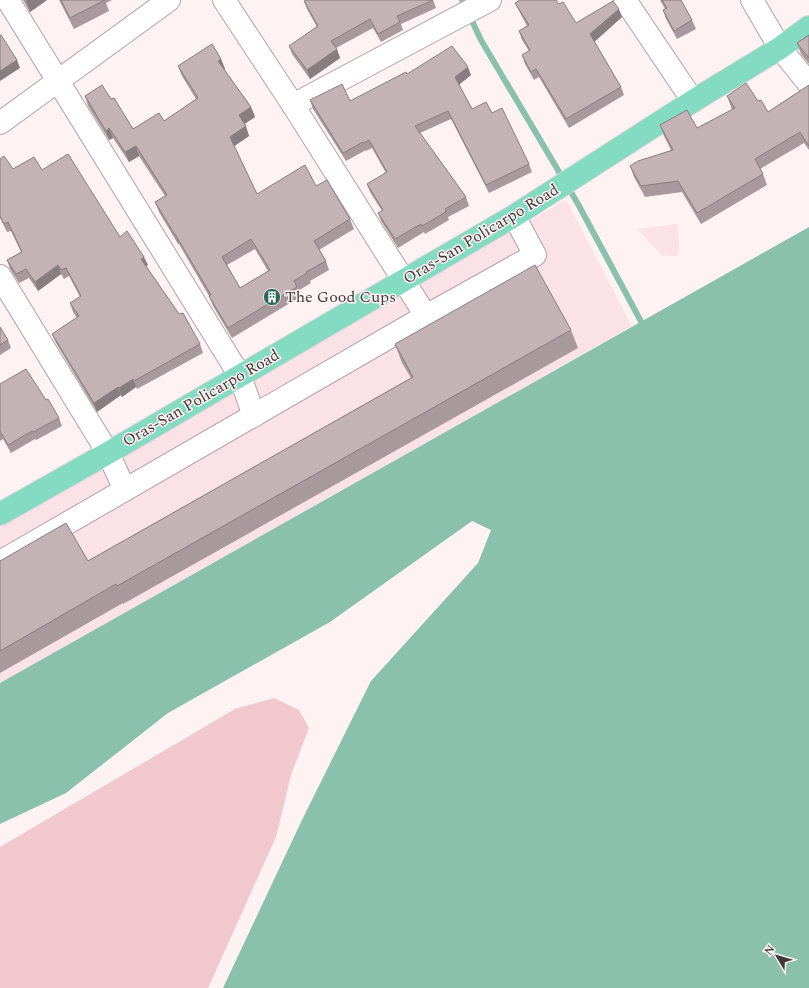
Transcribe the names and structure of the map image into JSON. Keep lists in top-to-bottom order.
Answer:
{
  "streets": {
    "main road": ["Oras-San Policarpo Road"]
  },
  "places": {
    "building": ["The Good Cups"]
  },
  "north": "top left"
}
